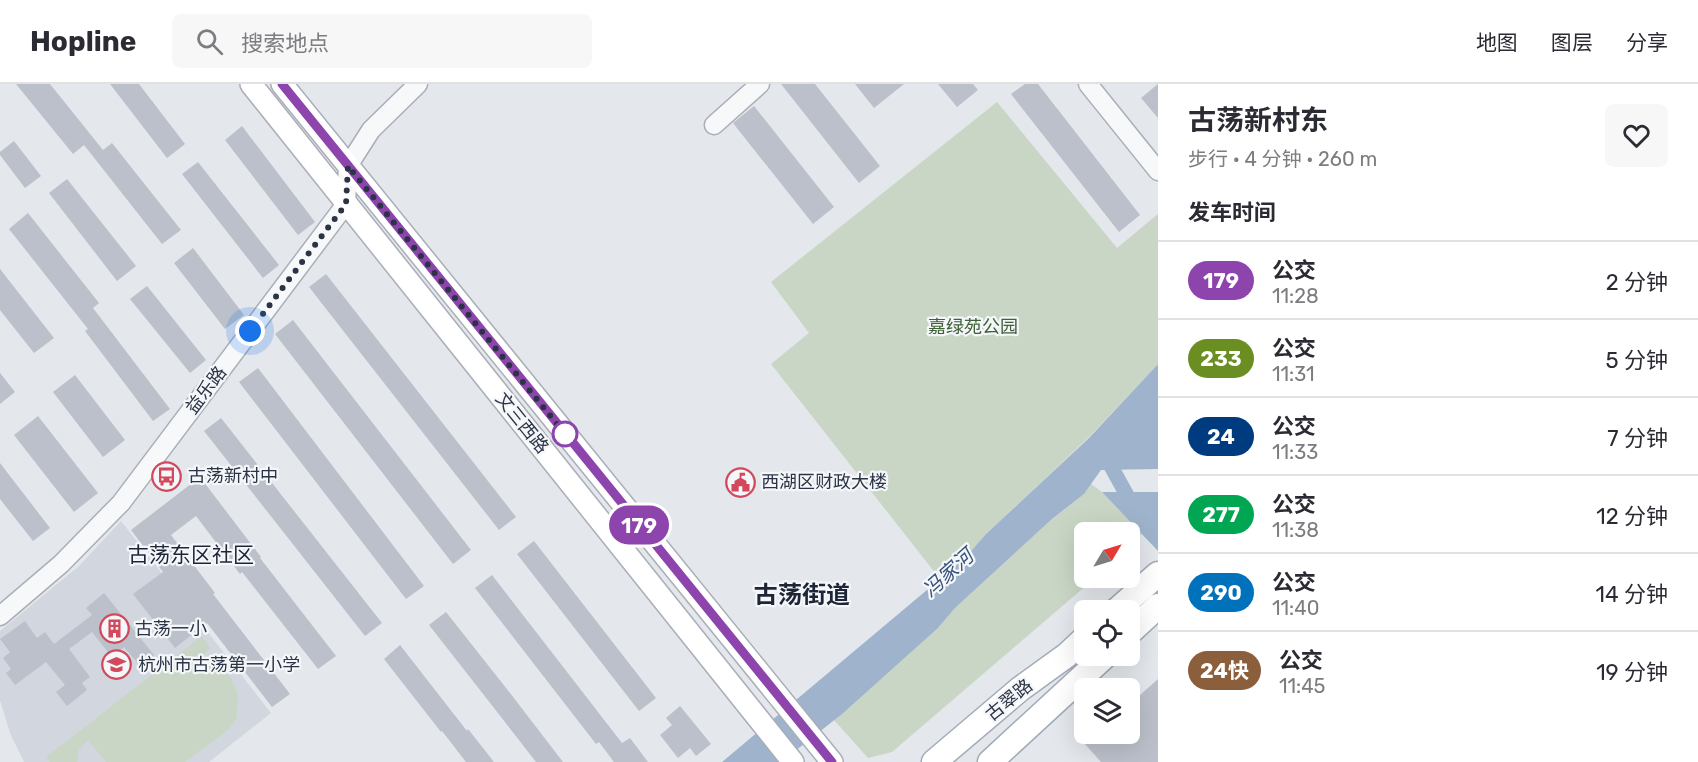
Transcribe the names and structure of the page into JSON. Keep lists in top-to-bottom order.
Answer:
{
  "streets": {
    "main road": ["文三西路", "古翠路"],
    "street": ["益乐路"]
  },
  "crossings": [
    ["益乐路", "文三西路"]
  ],
  "districts": ["古荡东区社区", "古荡街道"],
  "water": ["冯家河"],
  "parks": ["嘉绿苑公园"],
  "places": {
    "bus stop": ["古荡新村中"],
    "public building": ["西湖区财政大楼"],
    "building": ["古荡一小"],
    "school or university": ["杭州市古荡第一小学"]
  },
  "lines": ["bus line 179"],
  "north": "top right",
  "page": {
    "header": "Hopline",
    "search": "搜索地点",
    "nav": ["地图", "图层", "分享"],
    "on_map": "179",
    "heading": [
      ["古荡新村东", "步行 · 4 分钟 · 260 m"],
      "发车时间"
    ],
    "list": [
      {
        "mark": "179",
        "name": "公交",
        "note": "11:28",
        "value": "2 分钟"
      },
      {
        "mark": "233",
        "name": "公交",
        "note": "11:31",
        "value": "5 分钟"
      },
      {
        "mark": "24",
        "name": "公交",
        "note": "11:33",
        "value": "7 分钟"
      },
      {
        "mark": "277",
        "name": "公交",
        "note": "11:38",
        "value": "12 分钟"
      },
      {
        "mark": "290",
        "name": "公交",
        "note": "11:40",
        "value": "14 分钟"
      },
      {
        "mark": "24快",
        "name": "公交",
        "note": "11:45",
        "value": "19 分钟"
      }
    ]
  }
}
